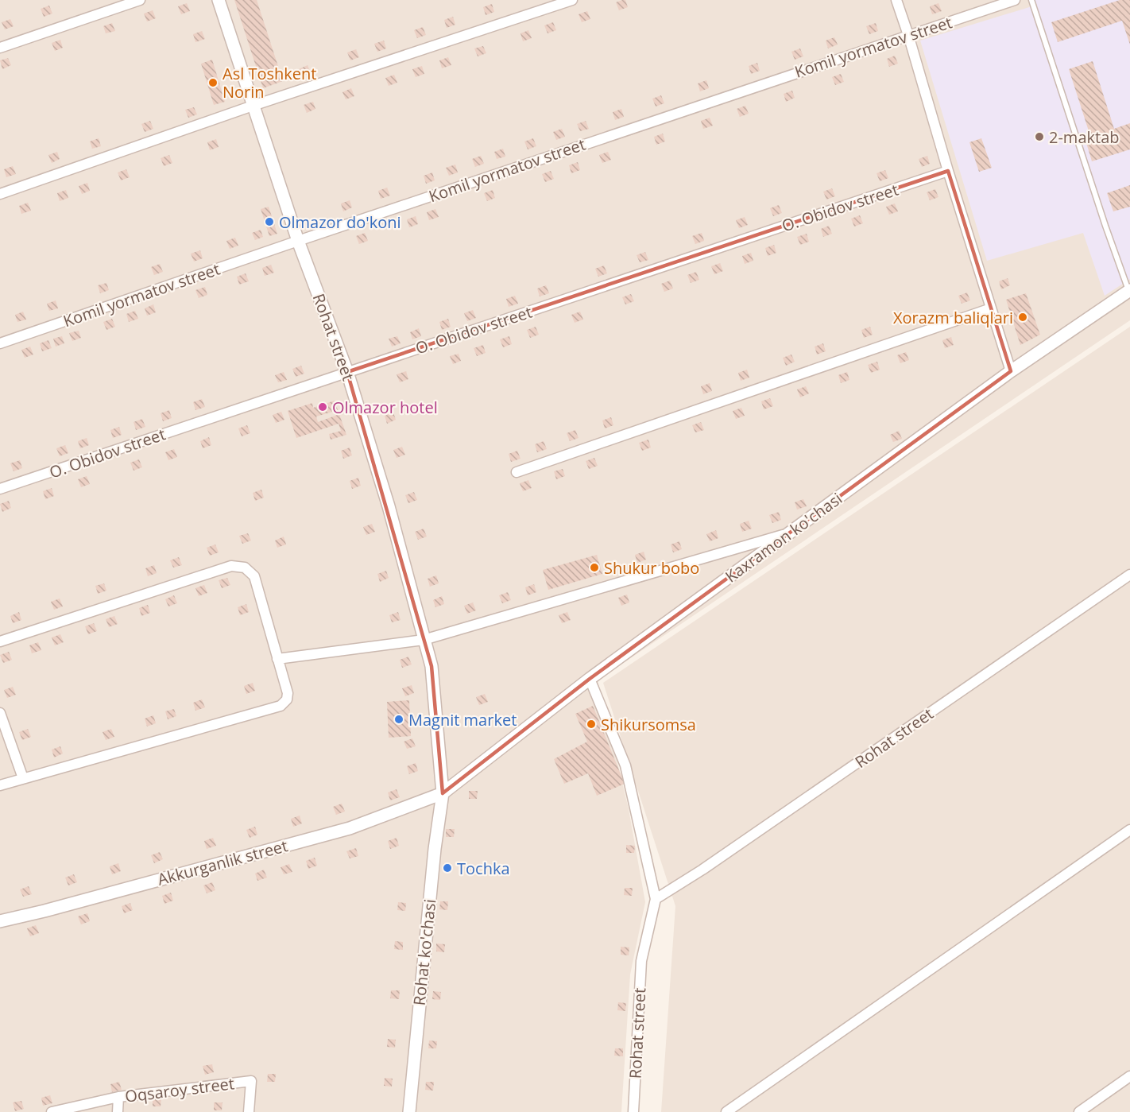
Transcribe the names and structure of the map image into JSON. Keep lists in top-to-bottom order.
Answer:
{
  "streets": {
    "street": [
      "Komil yormatov street",
      "O. Obidov street",
      "Rohat street",
      "Kaxramon ko'chasi",
      "Akkurganlik street",
      "Rohat ko'chasi",
      "Oqsaroy street"
    ]
  },
  "crossings": [
    ["Komil yormatov street", "Rohat street"],
    ["O. Obidov street", "Rohat street"],
    ["Rohat street", "Kaxramon ko'chasi"],
    ["Rohat street", "Akkurganlik street"],
    ["Rohat street", "Rohat ko'chasi"],
    ["Kaxramon ko'chasi", "Akkurganlik street"],
    ["Kaxramon ko'chasi", "Rohat ko'chasi"],
    ["Akkurganlik street", "Rohat ko'chasi"]
  ],
  "places": [
    "Asl Toshkent Norin",
    "2-maktab",
    "Olmazor do'koni",
    "Xorazm baliqlari",
    "Olmazor hotel",
    "Shukur bobo",
    "Magnit market",
    "Shikursomsa",
    "Tochka"
  ]
}
